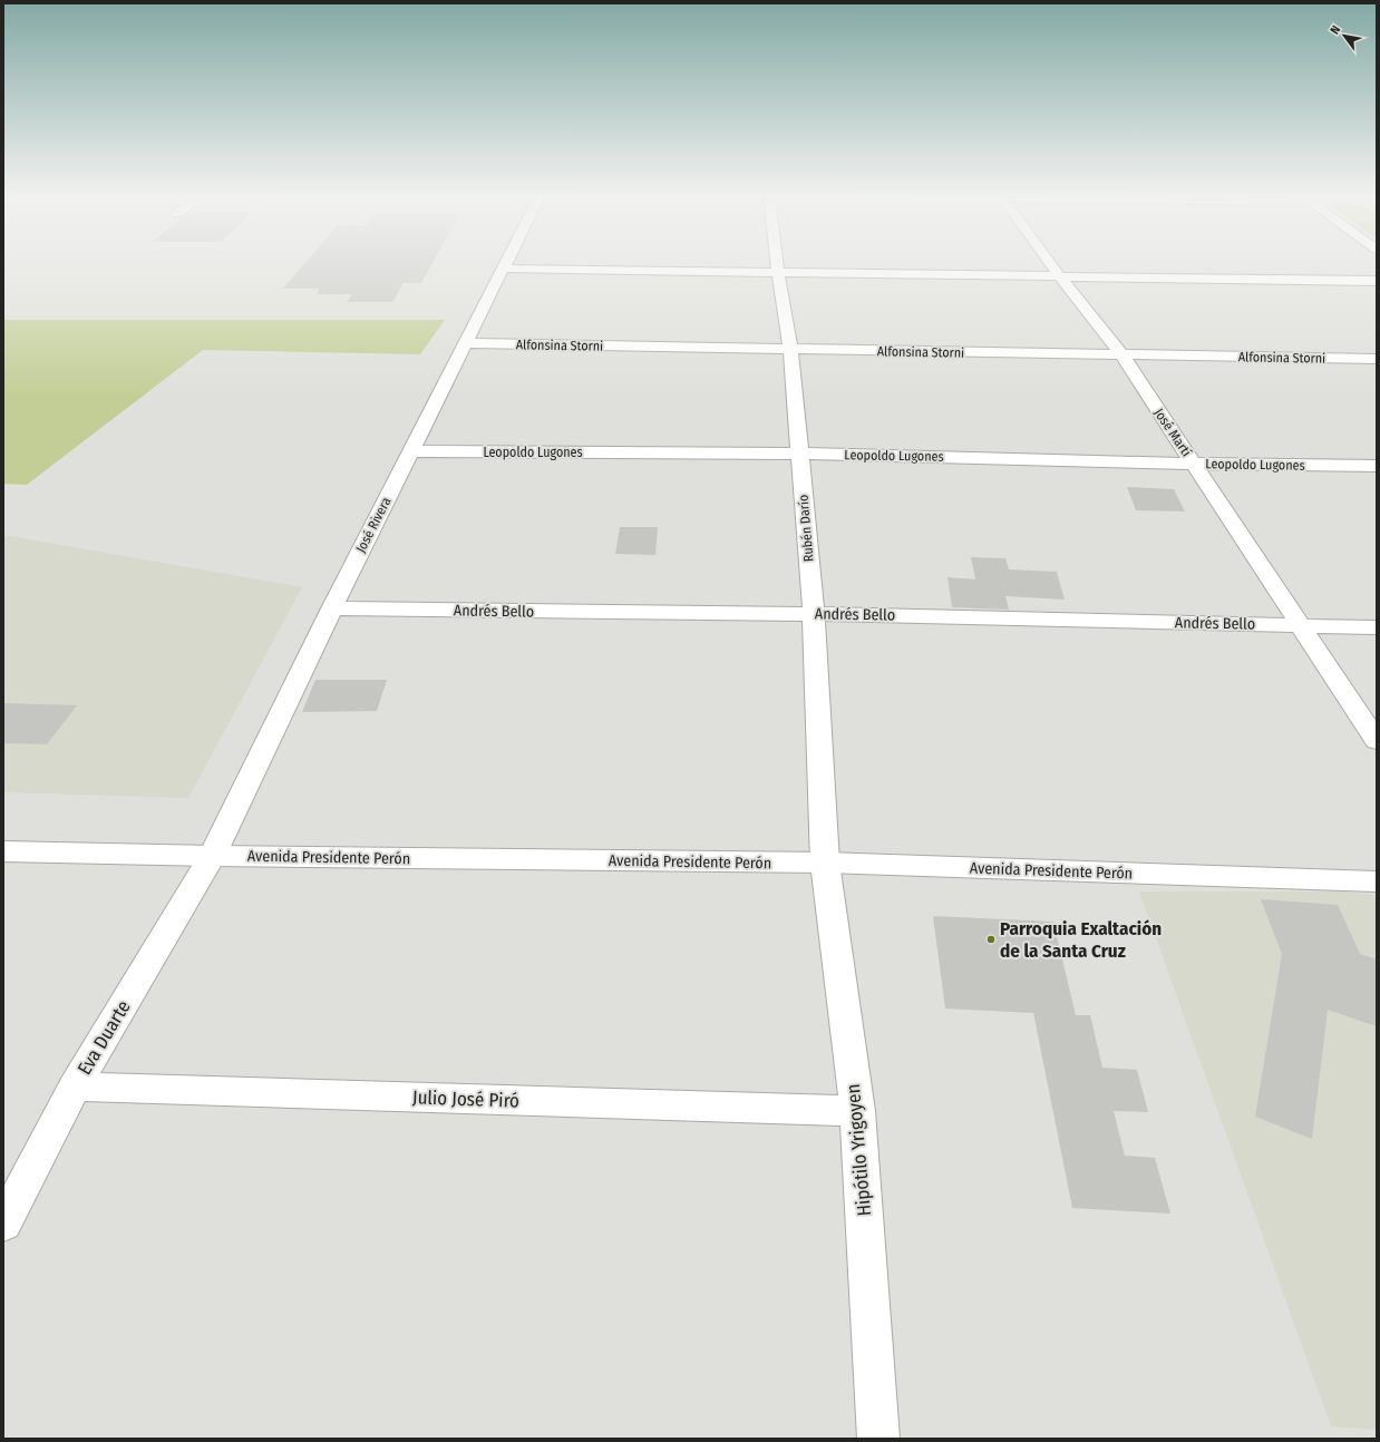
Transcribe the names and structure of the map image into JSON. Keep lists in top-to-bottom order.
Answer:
{
  "streets": {
    "main road": [
      "Alfonsina Storni",
      "José Martí",
      "Leopoldo Lugones",
      "José Rivera",
      "Rubén Darío",
      "Andrés Bello",
      "Avenida Presidente Perón",
      "Eva Duarte",
      "Julio José Piró",
      "Hipótilo Yrigoyen"
    ]
  },
  "crossings": [
    ["Alfonsina Storni", "José Martí"],
    ["Alfonsina Storni", "José Rivera"],
    ["Alfonsina Storni", "Rubén Darío"],
    ["José Martí", "Leopoldo Lugones"],
    ["José Martí", "Andrés Bello"],
    ["Leopoldo Lugones", "José Rivera"],
    ["Leopoldo Lugones", "Rubén Darío"],
    ["José Rivera", "Andrés Bello"],
    ["José Rivera", "Avenida Presidente Perón"],
    ["José Rivera", "Eva Duarte"],
    ["Rubén Darío", "Andrés Bello"],
    ["Rubén Darío", "Avenida Presidente Perón"],
    ["Rubén Darío", "Hipótilo Yrigoyen"],
    ["Avenida Presidente Perón", "Eva Duarte"],
    ["Avenida Presidente Perón", "Hipótilo Yrigoyen"],
    ["Eva Duarte", "Julio José Piró"],
    ["Julio José Piró", "Hipótilo Yrigoyen"]
  ],
  "places": ["Parroquia Exaltación de la Santa Cruz"],
  "north": "top left"
}
